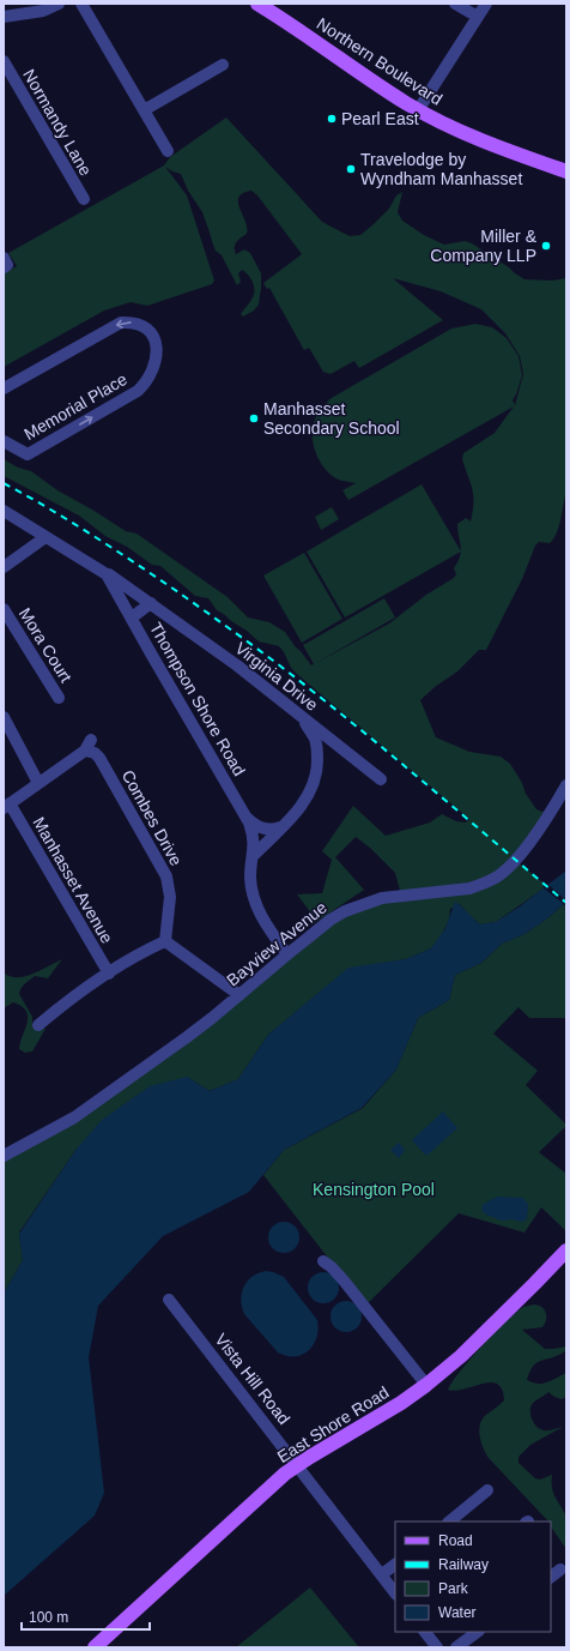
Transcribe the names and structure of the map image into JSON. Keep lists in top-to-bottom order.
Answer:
{
  "streets": {
    "main road": ["Northern Boulevard", "East Shore Road"],
    "street": [
      "Normandy Lane",
      "Memorial Place",
      "Mora Court",
      "Virginia Drive",
      "Thompson Shore Road",
      "Combes Drive",
      "Manhasset Avenue",
      "Bayview Avenue",
      "Vista Hill Road"
    ]
  },
  "crossings": [
    ["Virginia Drive", "Thompson Shore Road"],
    ["Thompson Shore Road", "Bayview Avenue"],
    ["Vista Hill Road", "East Shore Road"]
  ],
  "parks": ["Kensington Pool"],
  "places": [
    "Pearl East",
    "Travelodge by Wyndham Manhasset",
    "Miller & Company LLP",
    "Manhasset Secondary School"
  ],
  "legend": [
    "Road",
    "Railway",
    "Park",
    "Water"
  ],
  "scale_bar": "100 m"
}
